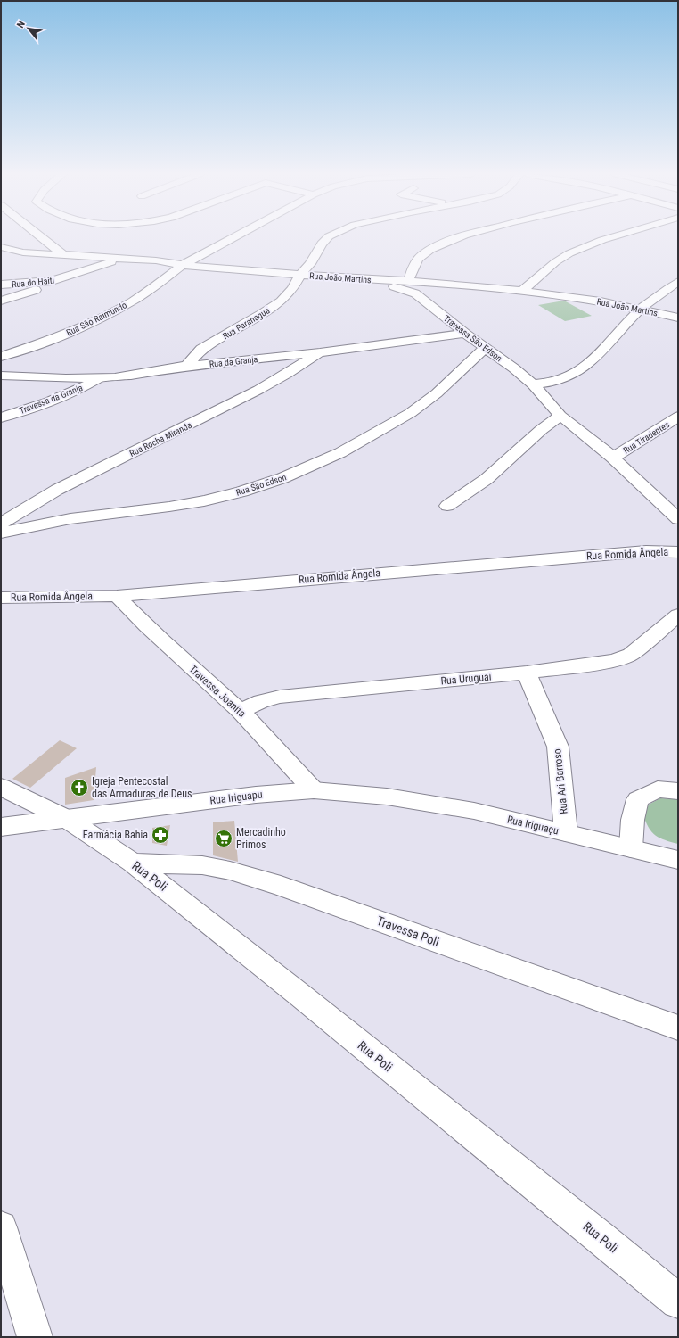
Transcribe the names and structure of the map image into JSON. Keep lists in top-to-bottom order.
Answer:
{
  "streets": {
    "street": [
      "Rua João Martins",
      "Rua do Haiti",
      "Rua São Raimundo",
      "Rua Paranaguá",
      "Travessa São Edson",
      "Rua da Granja",
      "Travessa da Granja",
      "Rua Tiradentes",
      "Rua Rocha Miranda",
      "Rua São Edson",
      "Rua Romida Ângela",
      "Rua Uruguai",
      "Travessa Joanita",
      "Rua Ari Barroso",
      "Rua Iriguapu",
      "Rua Iriguaçu",
      "Rua Poli",
      "Travessa Poli"
    ]
  },
  "crossings": [
    ["Rua João Martins", "Rua do Haiti"],
    ["Rua João Martins", "Rua São Raimundo"],
    ["Rua João Martins", "Rua Paranaguá"],
    ["Rua João Martins", "Travessa São Edson"],
    ["Rua Paranaguá", "Rua da Granja"],
    ["Travessa São Edson", "Rua da Granja"],
    ["Travessa São Edson", "Rua Tiradentes"],
    ["Travessa São Edson", "Rua São Edson"],
    ["Rua da Granja", "Travessa da Granja"],
    ["Rua da Granja", "Rua Rocha Miranda"],
    ["Rua Romida Ângela", "Travessa Joanita"],
    ["Rua Uruguai", "Travessa Joanita"],
    ["Rua Uruguai", "Rua Ari Barroso"],
    ["Travessa Joanita", "Rua Iriguapu"],
    ["Rua Ari Barroso", "Rua Iriguaçu"],
    ["Rua Iriguapu", "Rua Iriguaçu"],
    ["Rua Iriguapu", "Rua Poli"],
    ["Rua Poli", "Travessa Poli"]
  ],
  "places": {
    "church": ["Igreja Pentecostal das Armaduras de Deus"],
    "pharmacy": ["Farmácia Bahia"],
    "supermarket": ["Mercadinho Primos"]
  },
  "north": "top left"
}
